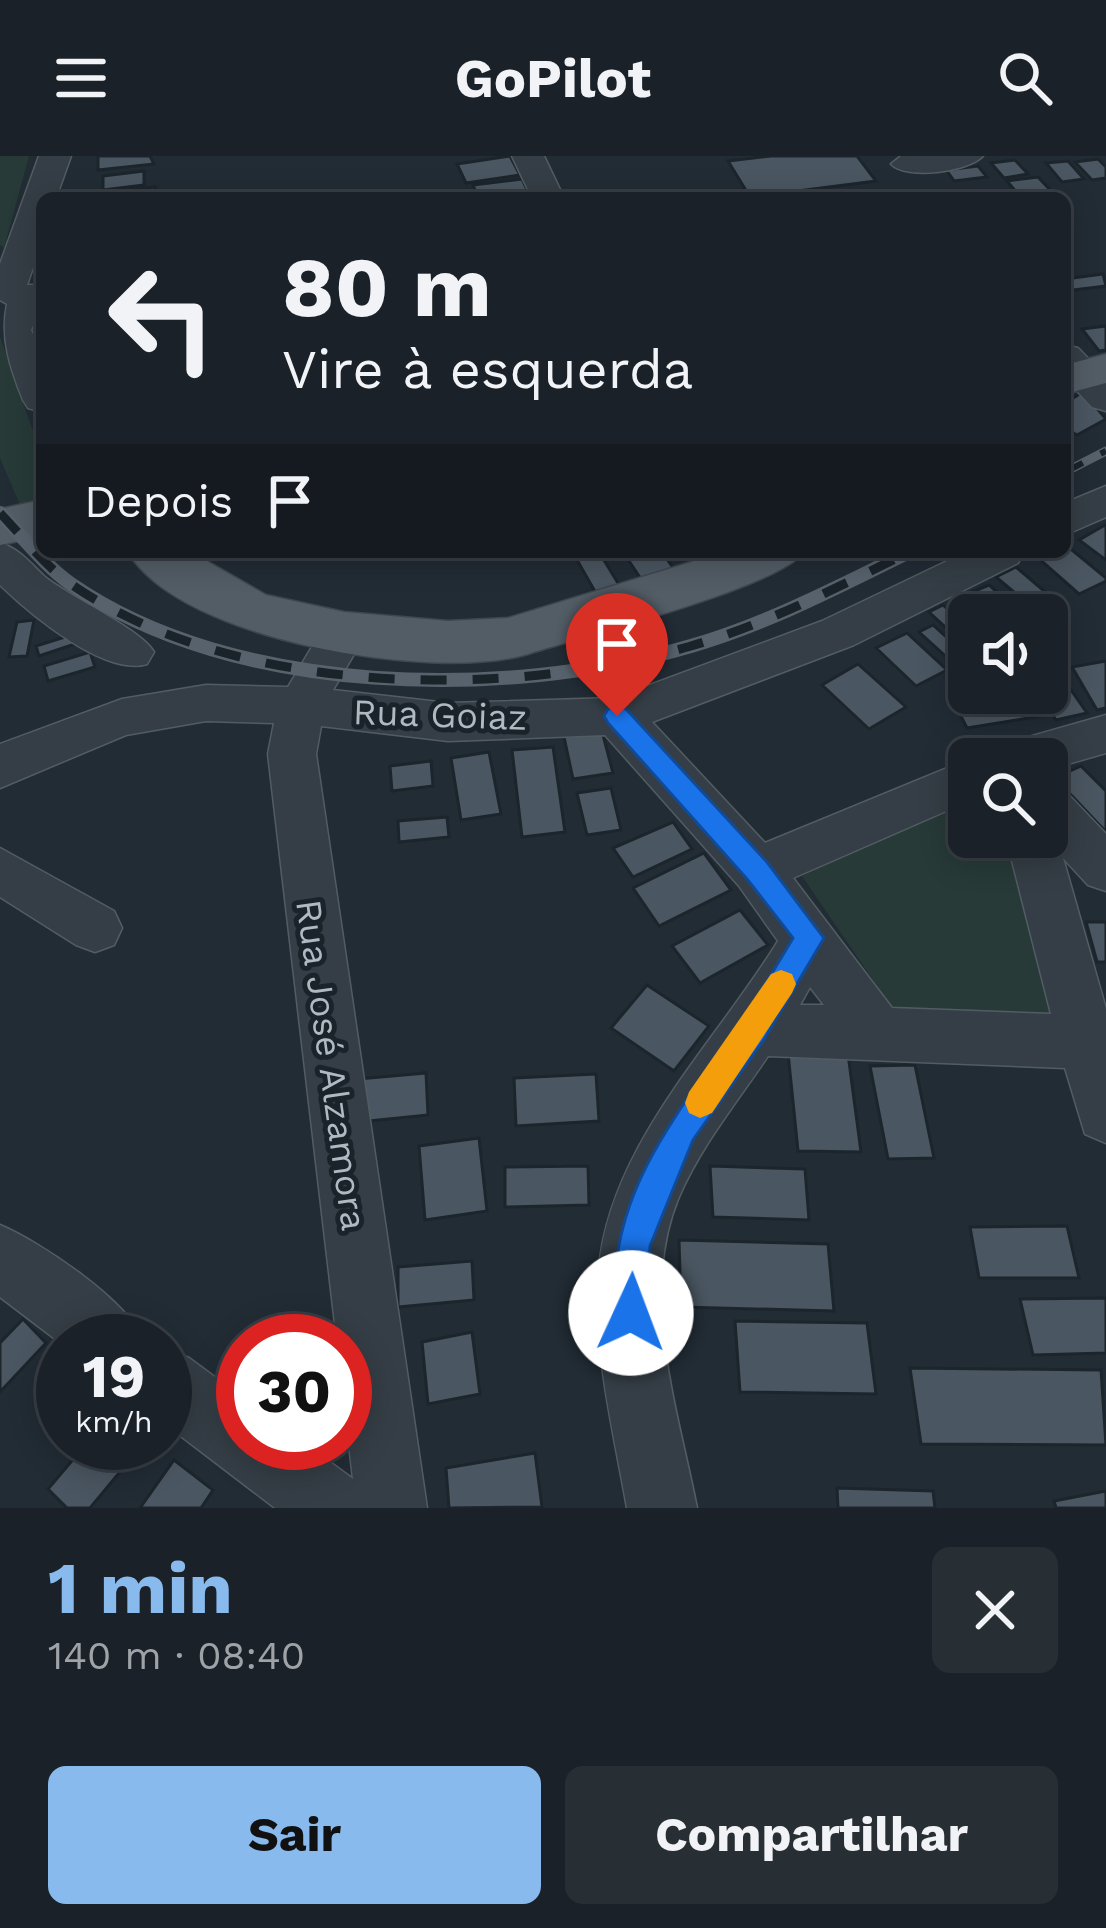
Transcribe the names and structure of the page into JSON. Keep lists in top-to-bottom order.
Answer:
{
  "streets": {
    "street": ["Rua Goiaz", "Rua José Alzamora"]
  },
  "crossings": [
    ["Rua Goiaz", "Rua José Alzamora"]
  ],
  "page": {
    "header": "GoPilot",
    "turn": ["80 m", "Vire à esquerda"],
    "then": "Depois",
    "speed": "19 km/h",
    "limit": "30",
    "heading": ["1 min", "140 m · 08:40"],
    "buttons": ["Sair", "Compartilhar"]
  }
}
